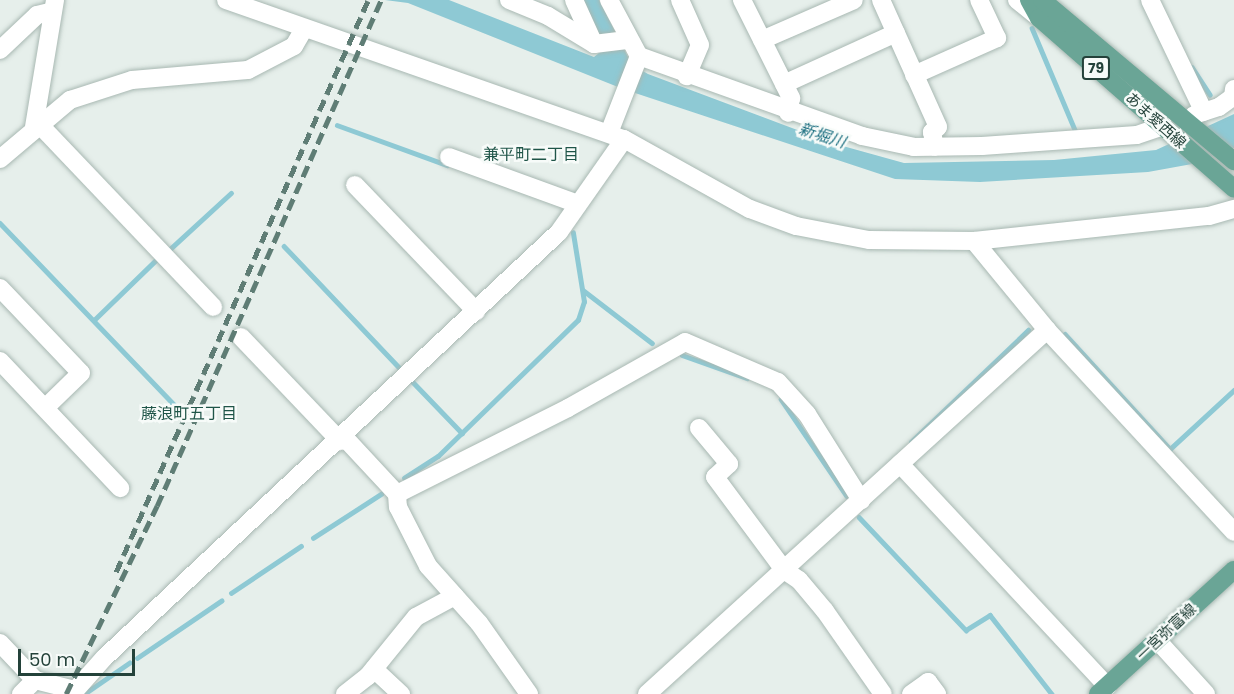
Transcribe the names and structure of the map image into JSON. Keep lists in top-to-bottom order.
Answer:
{
  "streets": {
    "main road": ["79", "あま愛西線", "一宮弥富線"]
  },
  "districts": ["兼平町二丁目", "藤浪町五丁目"],
  "water": ["新堀川"],
  "scale_bar": "50 m"
}
